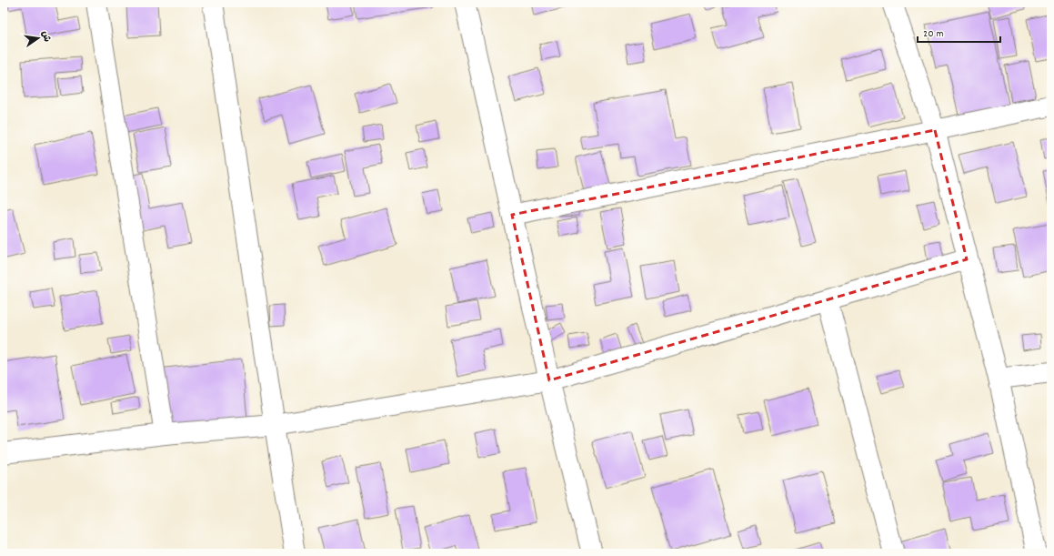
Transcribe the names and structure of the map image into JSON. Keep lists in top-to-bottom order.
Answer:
{
  "scale_bar": "20 m",
  "north": "right"
}
